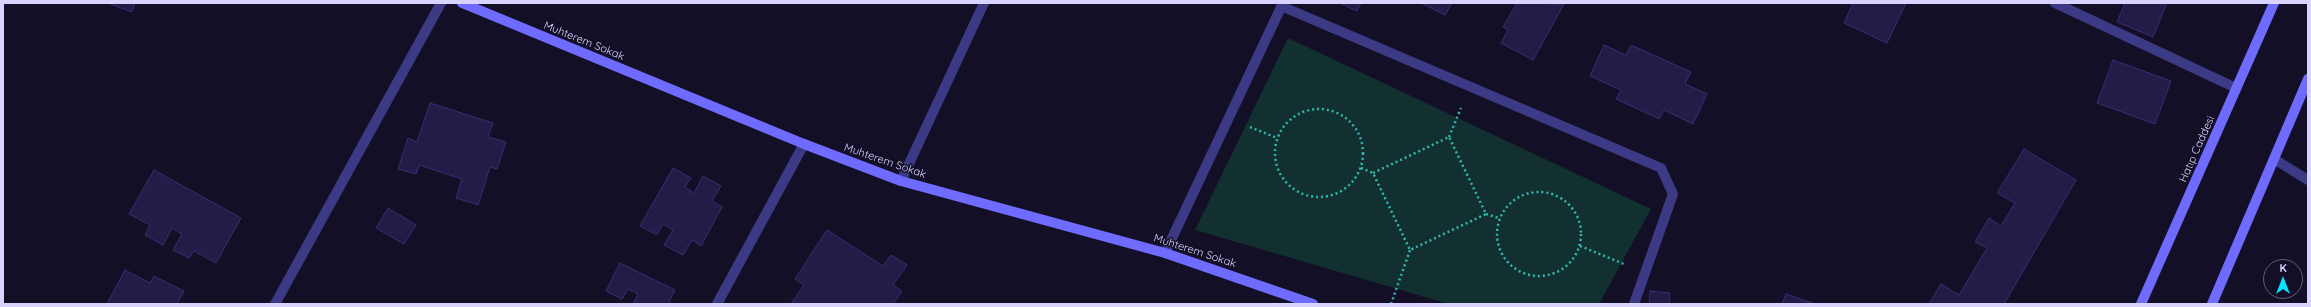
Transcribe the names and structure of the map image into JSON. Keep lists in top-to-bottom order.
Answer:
{
  "streets": {
    "street": ["Muhterem Sokak", "Hatıp Caddesi"]
  },
  "north": "top"
}
